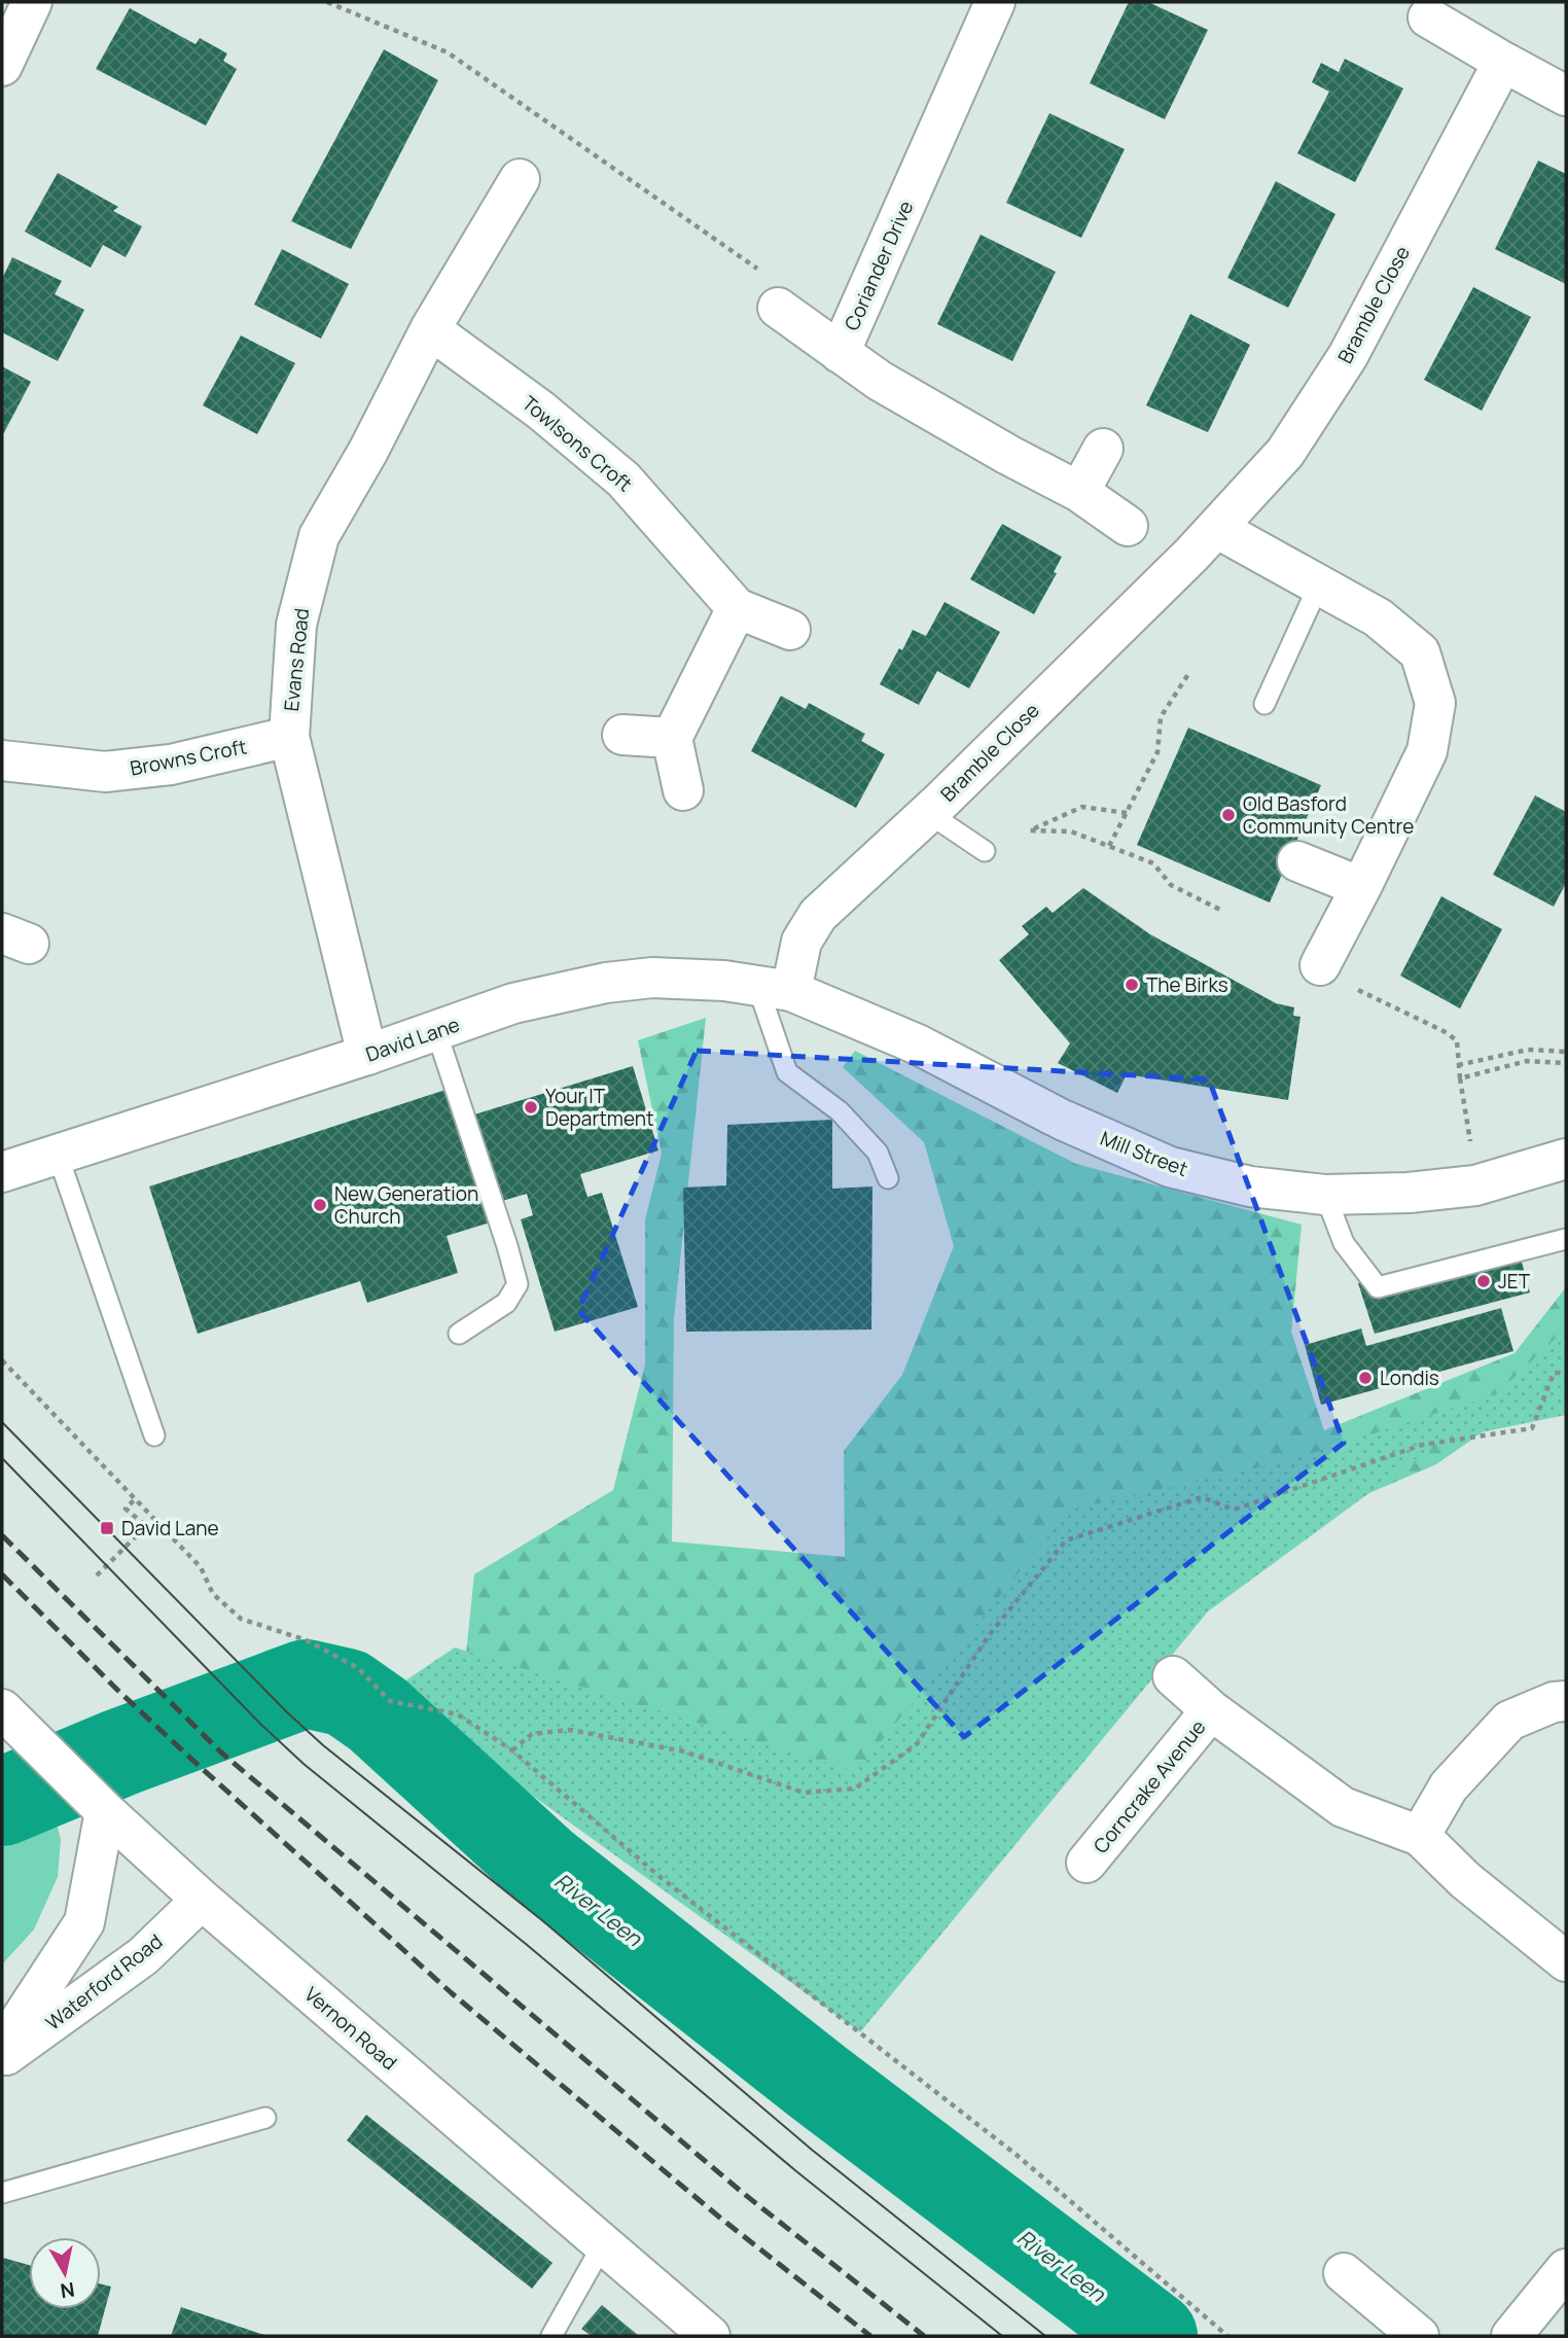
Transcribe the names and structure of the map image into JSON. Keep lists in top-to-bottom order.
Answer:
{
  "streets": {
    "street": [
      "Coriander Drive",
      "Bramble Close",
      "Towlsons Croft",
      "Evans Road",
      "Browns Croft",
      "David Lane",
      "Mill Street",
      "Corncrake Avenue",
      "Waterford Road",
      "Vernon Road"
    ]
  },
  "crossings": [
    ["Bramble Close", "David Lane"],
    ["Bramble Close", "Mill Street"],
    ["Towlsons Croft", "Evans Road"],
    ["Evans Road", "Browns Croft"],
    ["Evans Road", "David Lane"],
    ["David Lane", "Mill Street"],
    ["Waterford Road", "Vernon Road"]
  ],
  "water": ["River Leen"],
  "places": {
    "other": [
      "Old Basford Community Centre",
      "The Birks",
      "Your IT Department",
      "New Generation Church",
      "JET",
      "Londis"
    ],
    "transit": ["David Lane"]
  },
  "north": "bottom"
}
